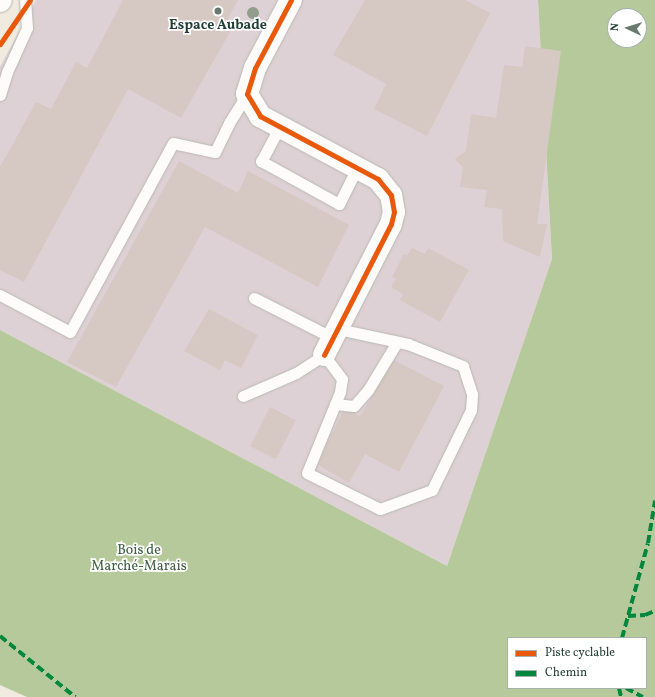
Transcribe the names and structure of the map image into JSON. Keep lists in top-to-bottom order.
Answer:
{
  "parks": ["Bois de Marché-Marais"],
  "places": ["Espace Aubade"],
  "legend": ["Piste cyclable", "Chemin"],
  "north": "left"
}
